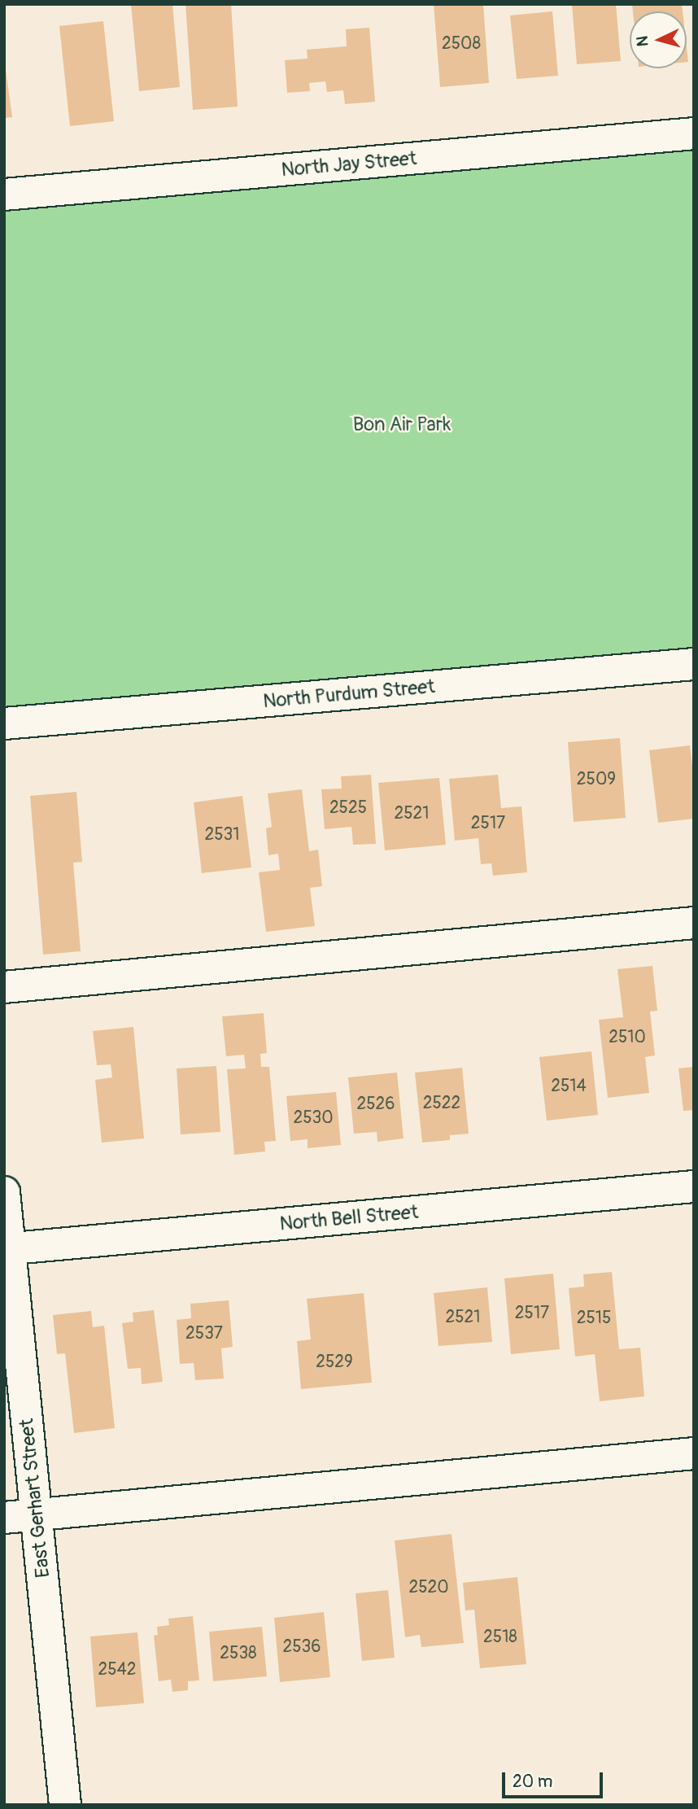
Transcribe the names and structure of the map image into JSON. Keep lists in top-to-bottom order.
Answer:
{
  "streets": {
    "street": [
      "North Jay Street",
      "North Purdum Street",
      "North Bell Street",
      "East Gerhart Street"
    ]
  },
  "crossings": [
    ["North Bell Street", "East Gerhart Street"]
  ],
  "parks": ["Bon Air Park"],
  "house_numbers": [
    "2508",
    "2509",
    "2525",
    "2521",
    "2517",
    "2531",
    "2510",
    "2514",
    "2522",
    "2526",
    "2530",
    "2517",
    "2521",
    "2515",
    "2537",
    "2529",
    "2520",
    "2518",
    "2536",
    "2538",
    "2542"
  ],
  "scale_bar": "20 m",
  "north": "left"
}
